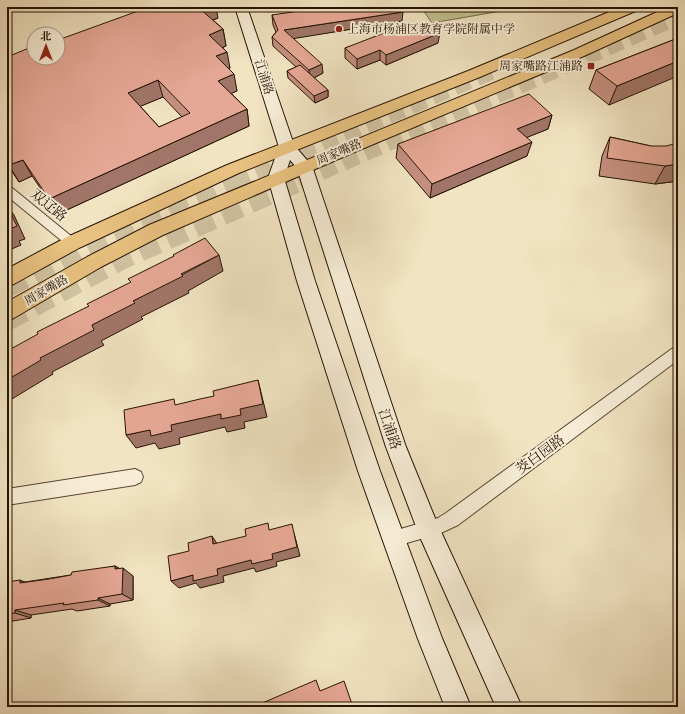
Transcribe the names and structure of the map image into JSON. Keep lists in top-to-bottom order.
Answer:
{
  "streets": {
    "main road": ["江浦路", "周家嘴路"],
    "street": ["双辽路", "茭白园路"]
  },
  "crossings": [
    ["江浦路", "周家嘴路"],
    ["江浦路", "茭白园路"],
    ["周家嘴路", "双辽路"]
  ],
  "places": {
    "other": ["上海市杨浦区教育学院附属中学"],
    "transit": ["周家嘴路江浦路"]
  },
  "north": "top"
}
